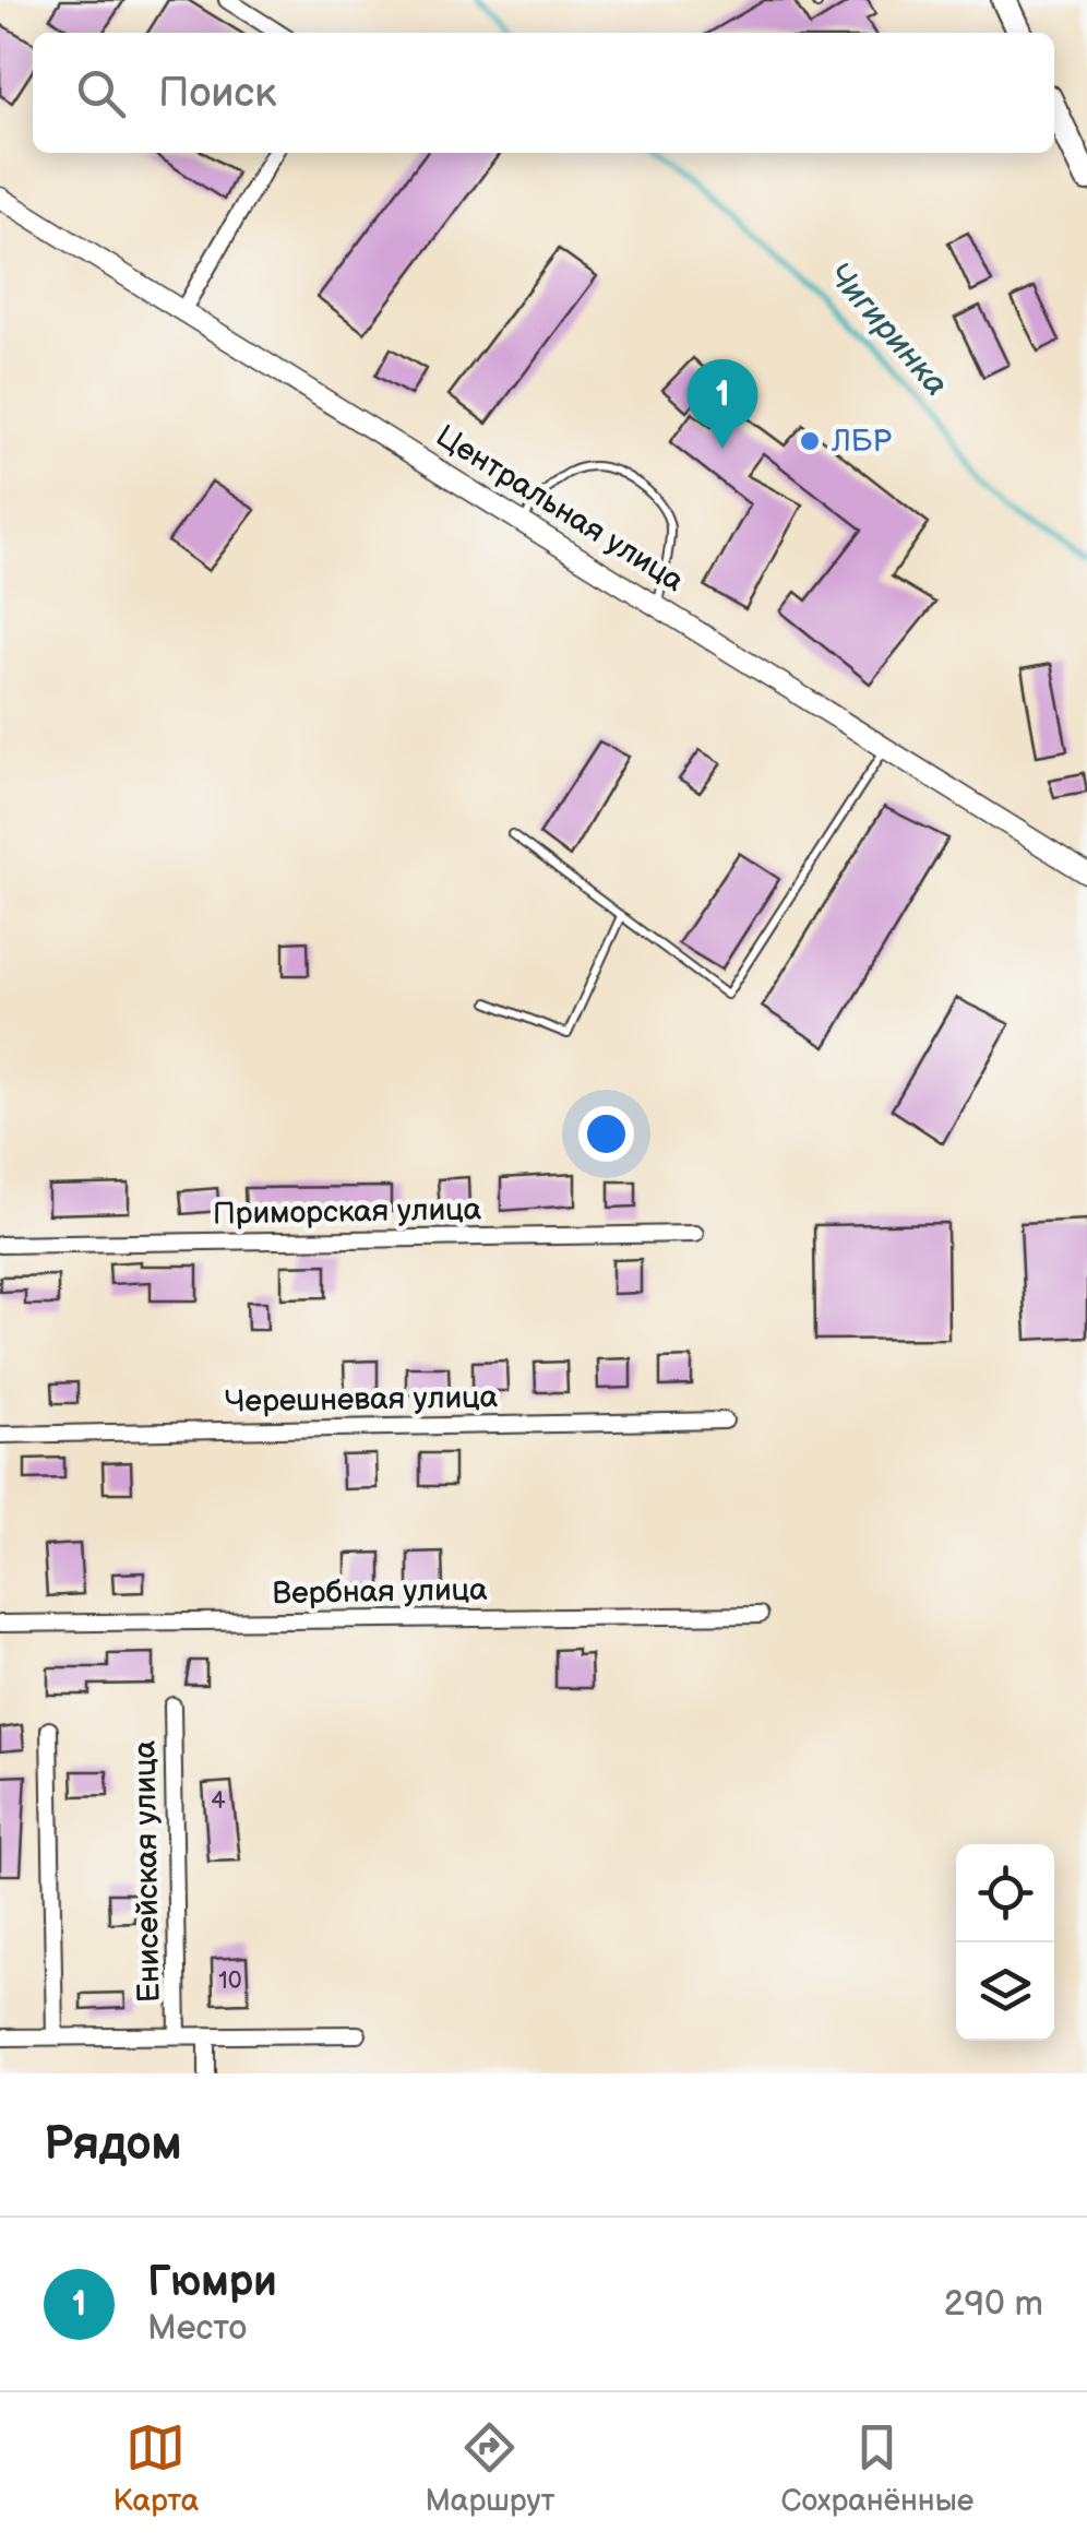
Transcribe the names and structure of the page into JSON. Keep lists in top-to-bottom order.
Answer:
{
  "streets": {
    "street": [
      "Центральная улица",
      "Приморская улица",
      "Черешневая улица",
      "Вербная улица",
      "Енисейская улица"
    ]
  },
  "water": ["Чигиринка"],
  "places": ["ЛБР"],
  "house_numbers": ["4", "10"],
  "page": {
    "search": "Поиск",
    "pins": "1",
    "heading": "Рядом",
    "list": [
      {
        "mark": "1",
        "name": "Гюмри",
        "note": "Место",
        "value": "290 m"
      }
    ],
    "nav": ["Карта", "Маршрут", "Сохранённые"]
  }
}
